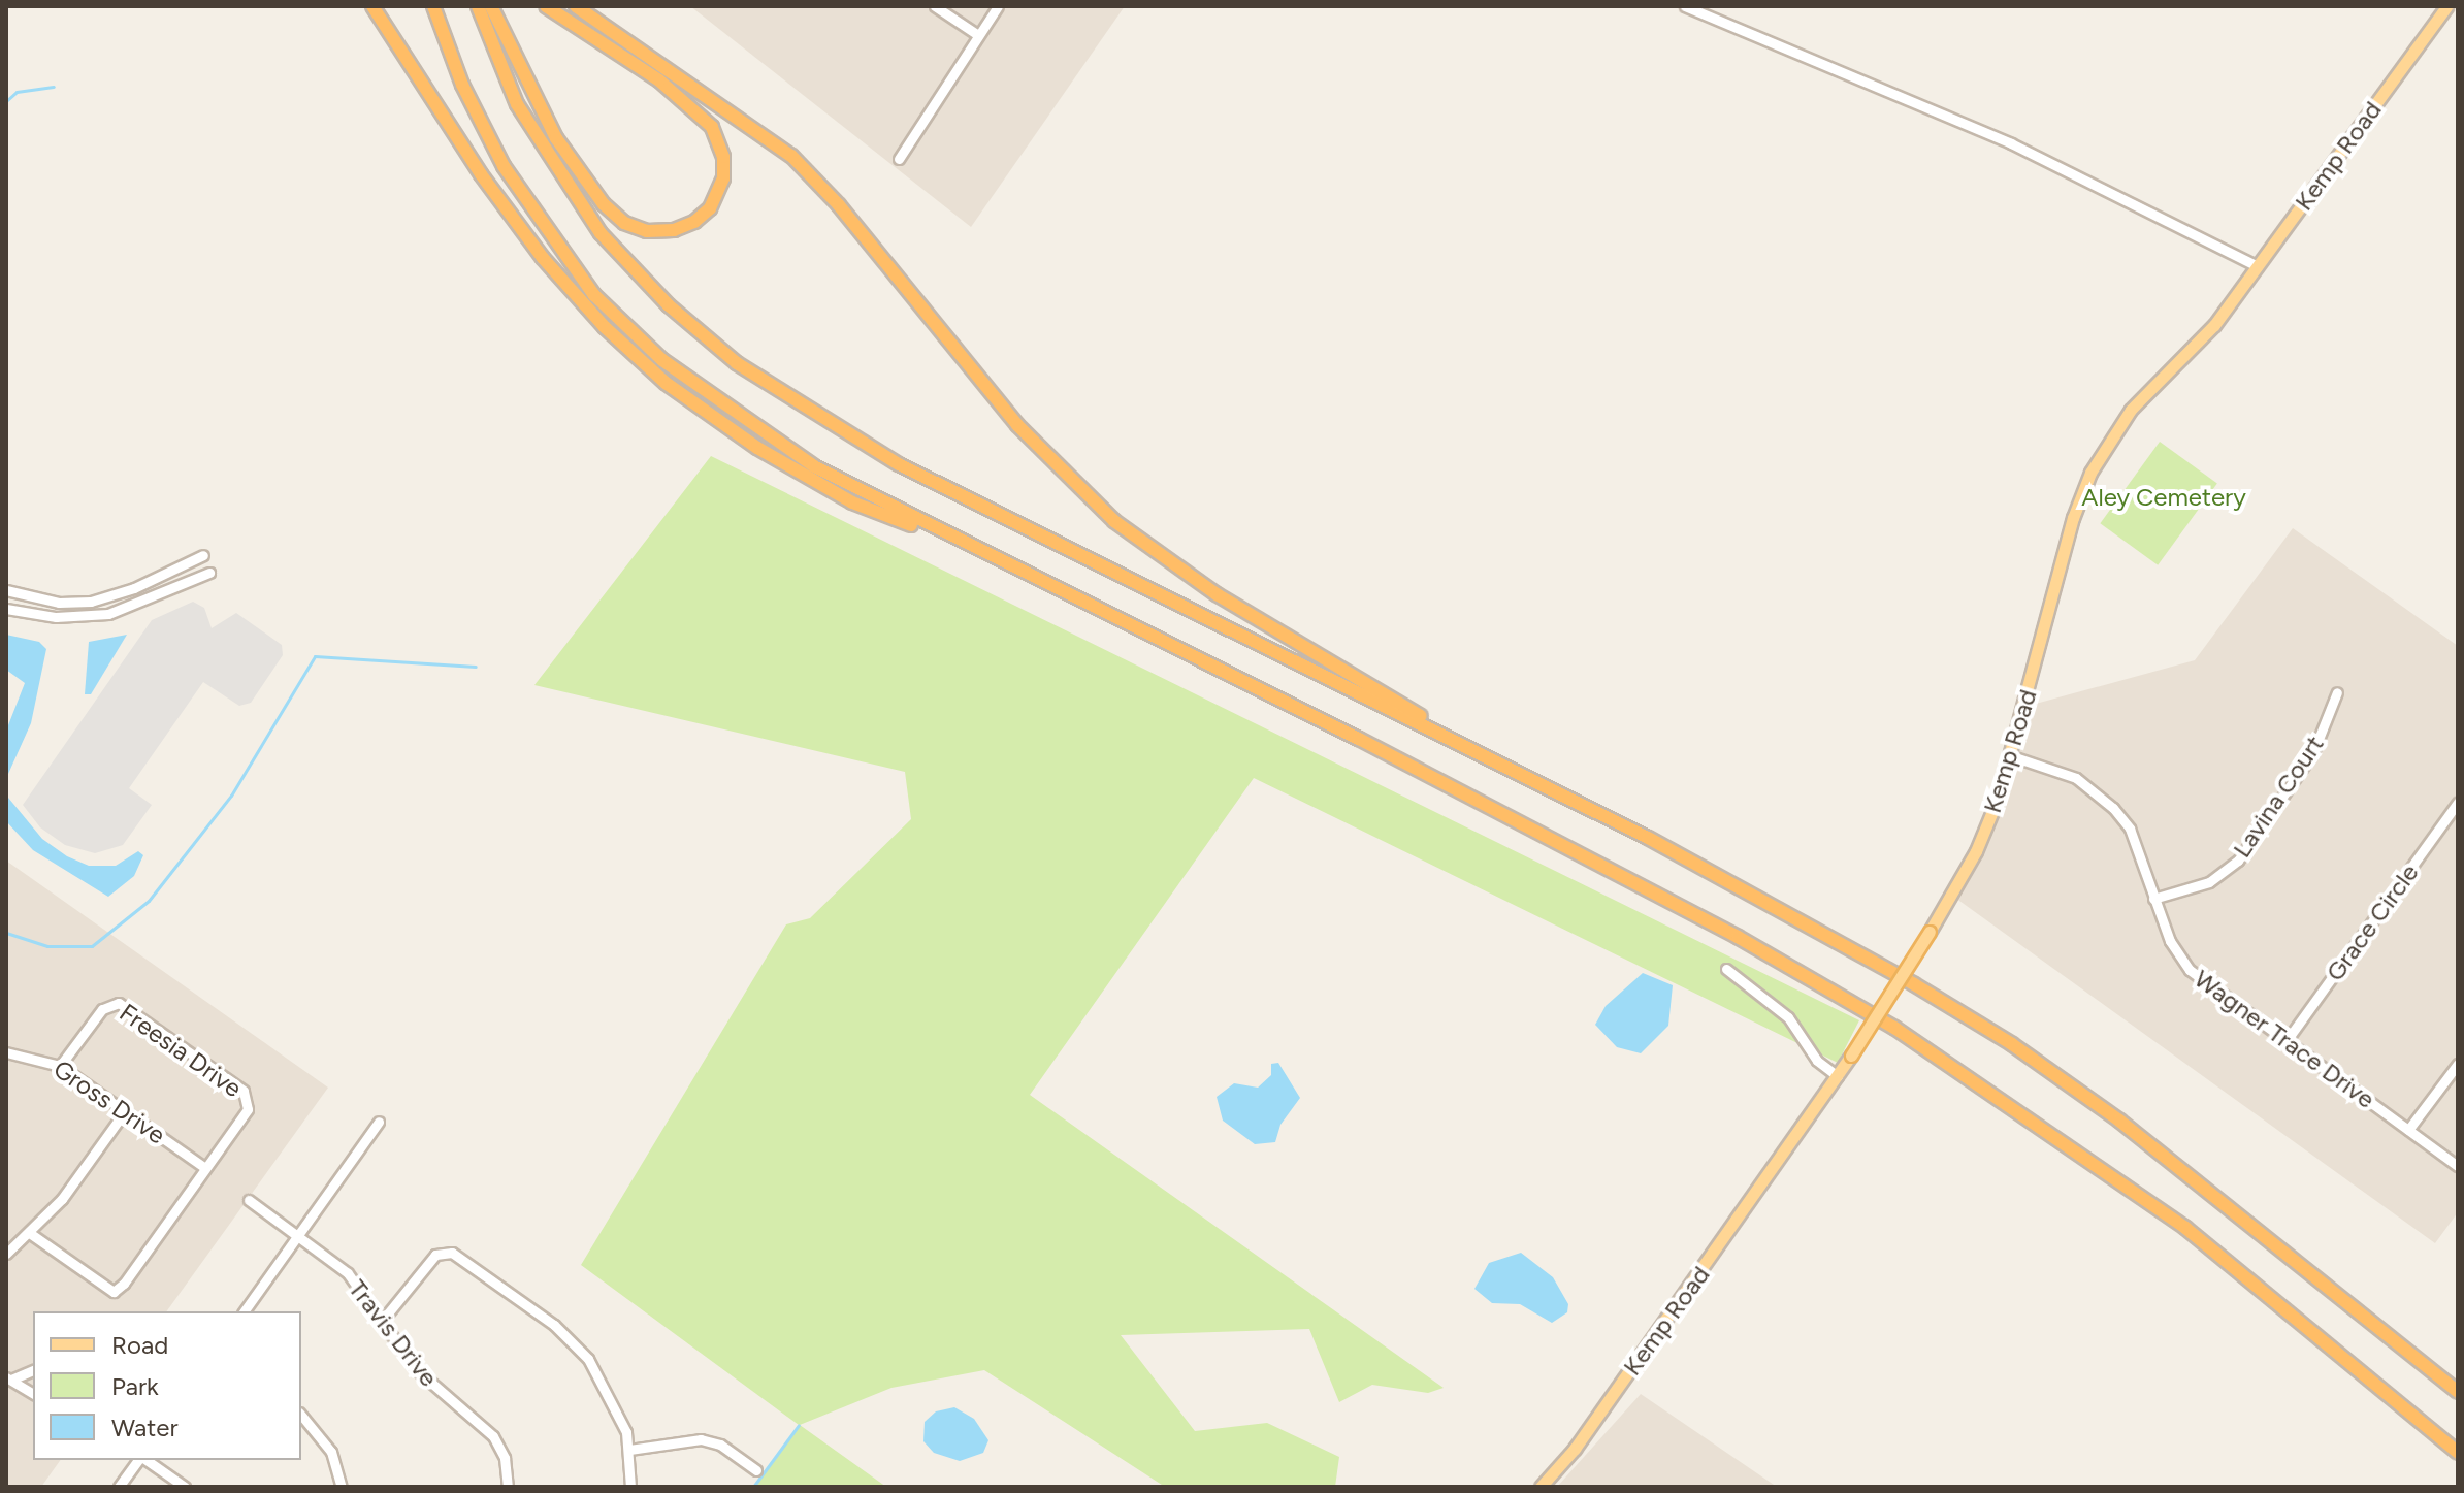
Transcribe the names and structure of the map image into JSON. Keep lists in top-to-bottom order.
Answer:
{
  "streets": {
    "main road": ["Kemp Road"],
    "street": [
      "Lavina Court",
      "Grace Circle",
      "Wagner Trace Drive",
      "Freesia Drive",
      "Gross Drive",
      "Travis Drive"
    ]
  },
  "crossings": [
    ["Kemp Road", "Wagner Trace Drive"],
    ["Lavina Court", "Wagner Trace Drive"],
    ["Grace Circle", "Wagner Trace Drive"],
    ["Freesia Drive", "Gross Drive"]
  ],
  "parks": ["Aley Cemetery"],
  "legend": ["Road", "Park", "Water"]
}
